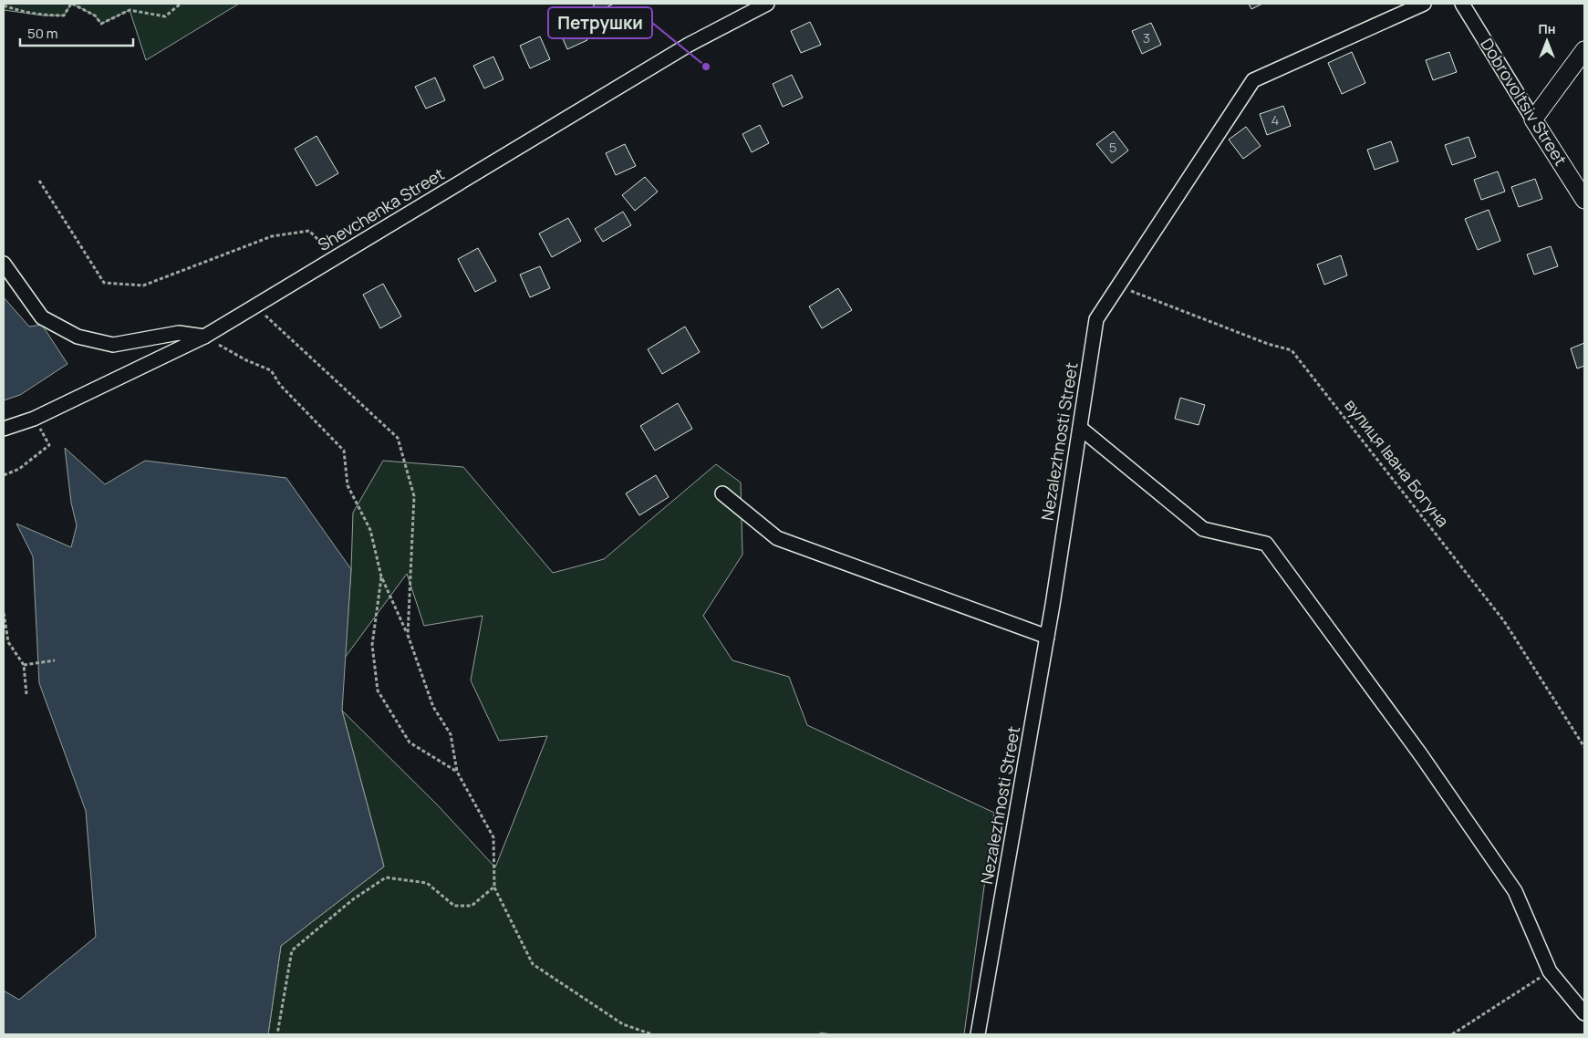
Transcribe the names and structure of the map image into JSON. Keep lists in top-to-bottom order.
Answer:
{
  "streets": {
    "street": ["Dobrovoltsiv Street", "Shevchenka Street", "Nezalezhnosti Street"],
    "path": ["вулиця Івана Богуна"]
  },
  "crossings": [
    ["Nezalezhnosti Street", "вулиця Івана Богуна"]
  ],
  "places": ["Петрушки"],
  "house_numbers": ["3", "4", "5"],
  "scale_bar": "50 m",
  "north": "top"
}
